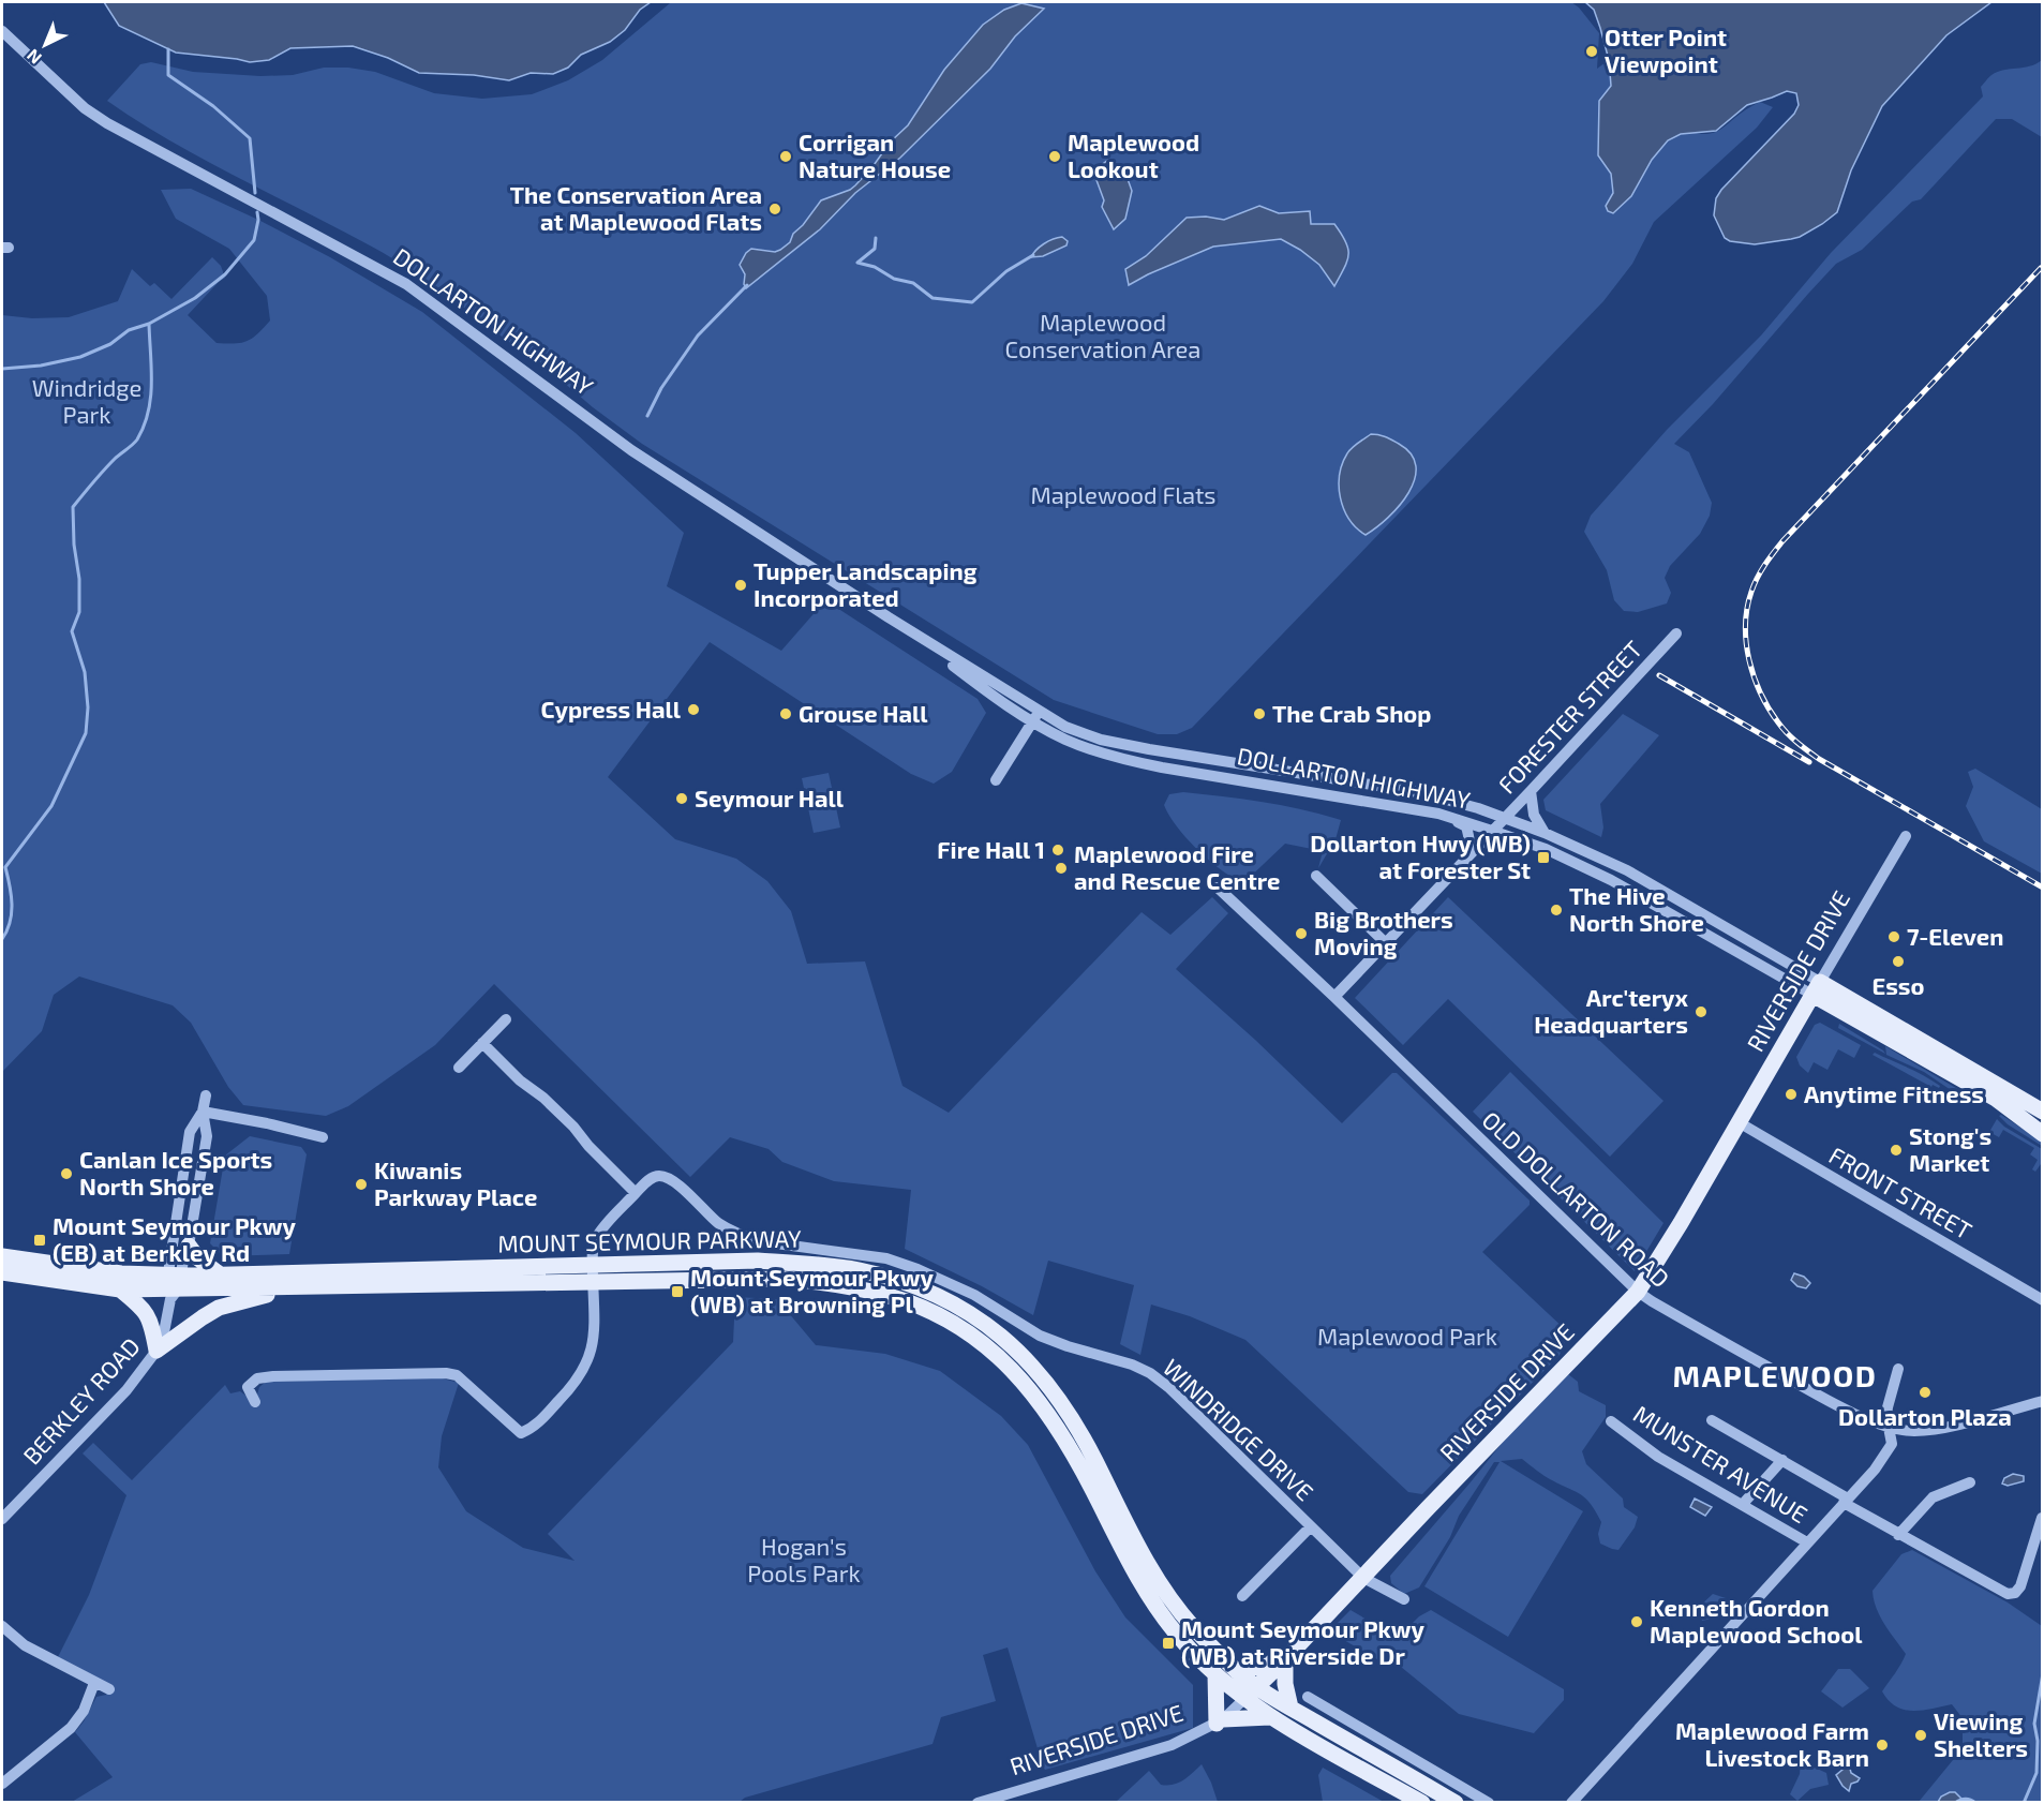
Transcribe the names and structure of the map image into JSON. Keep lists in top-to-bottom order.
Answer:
{
  "streets": {
    "main road": ["DOLLARTON HIGHWAY", "RIVERSIDE DRIVE", "MOUNT SEYMOUR PARKWAY"],
    "street": [
      "FORESTER STREET",
      "FRONT STREET",
      "OLD DOLLARTON ROAD",
      "BERKLEY ROAD",
      "WINDRIDGE DRIVE",
      "MUNSTER AVENUE"
    ]
  },
  "crossings": [
    ["DOLLARTON HIGHWAY", "FORESTER STREET"],
    ["DOLLARTON HIGHWAY", "RIVERSIDE DRIVE"],
    ["FORESTER STREET", "OLD DOLLARTON ROAD"],
    ["RIVERSIDE DRIVE", "FRONT STREET"],
    ["RIVERSIDE DRIVE", "OLD DOLLARTON ROAD"],
    ["RIVERSIDE DRIVE", "MOUNT SEYMOUR PARKWAY"],
    ["RIVERSIDE DRIVE", "WINDRIDGE DRIVE"],
    ["MOUNT SEYMOUR PARKWAY", "BERKLEY ROAD"],
    ["MOUNT SEYMOUR PARKWAY", "WINDRIDGE DRIVE"]
  ],
  "districts": ["MAPLEWOOD"],
  "parks": [
    "Maplewood Conservation Area",
    "Windridge Park",
    "Maplewood Flats",
    "Maplewood Park",
    "Hogan's Pools Park"
  ],
  "places": {
    "other": [
      "Otter Point Viewpoint",
      "Corrigan Nature House",
      "Maplewood Lookout",
      "The Conservation Area at Maplewood Flats",
      "Tupper Landscaping Incorporated",
      "Cypress Hall",
      "Grouse Hall",
      "The Crab Shop",
      "Seymour Hall",
      "Fire Hall 1",
      "Maplewood Fire and Rescue Centre",
      "The Hive North Shore",
      "Big Brothers Moving",
      "7-Eleven",
      "Esso",
      "Arc'teryx Headquarters",
      "Anytime Fitness",
      "Stong's Market",
      "Canlan Ice Sports North Shore",
      "Kiwanis Parkway Place",
      "Dollarton Plaza",
      "Kenneth Gordon Maplewood School",
      "Viewing Shelters",
      "Maplewood Farm Livestock Barn"
    ],
    "transit": [
      "Dollarton Hwy (WB) at Forester St",
      "Mount Seymour Pkwy (EB) at Berkley Rd",
      "Mount Seymour Pkwy (WB) at Browning Pl",
      "Mount Seymour Pkwy (WB) at Riverside Dr"
    ]
  },
  "north": "bottom left"
}
